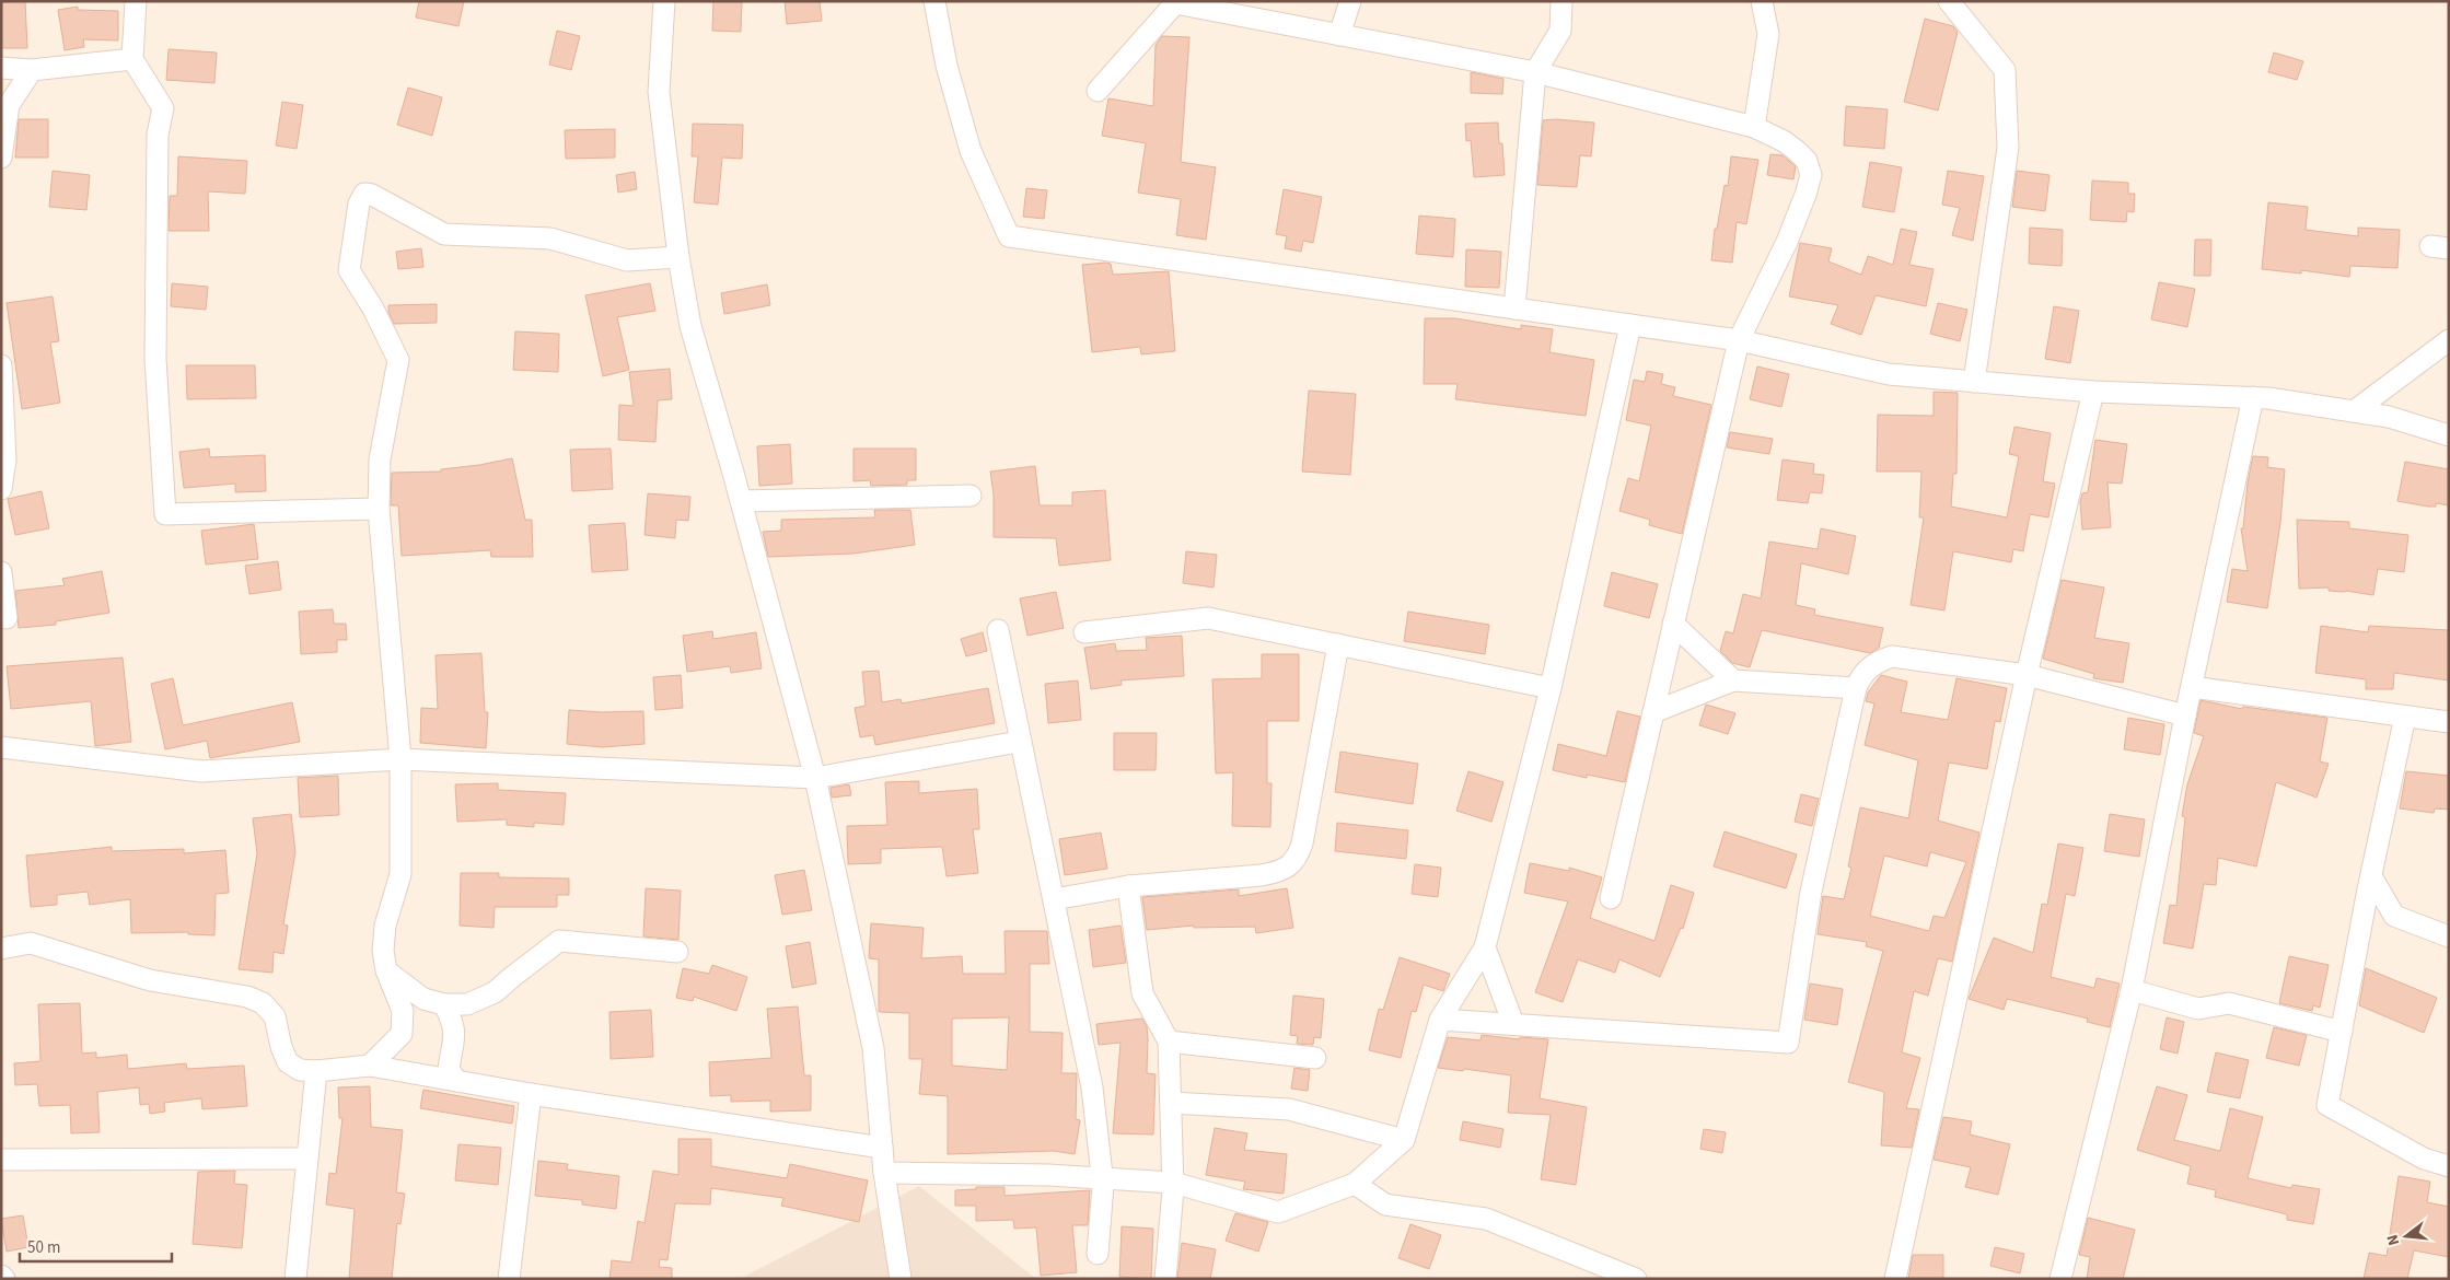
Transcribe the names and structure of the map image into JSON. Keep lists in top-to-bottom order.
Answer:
{
  "scale_bar": "50 m",
  "north": "left"
}
